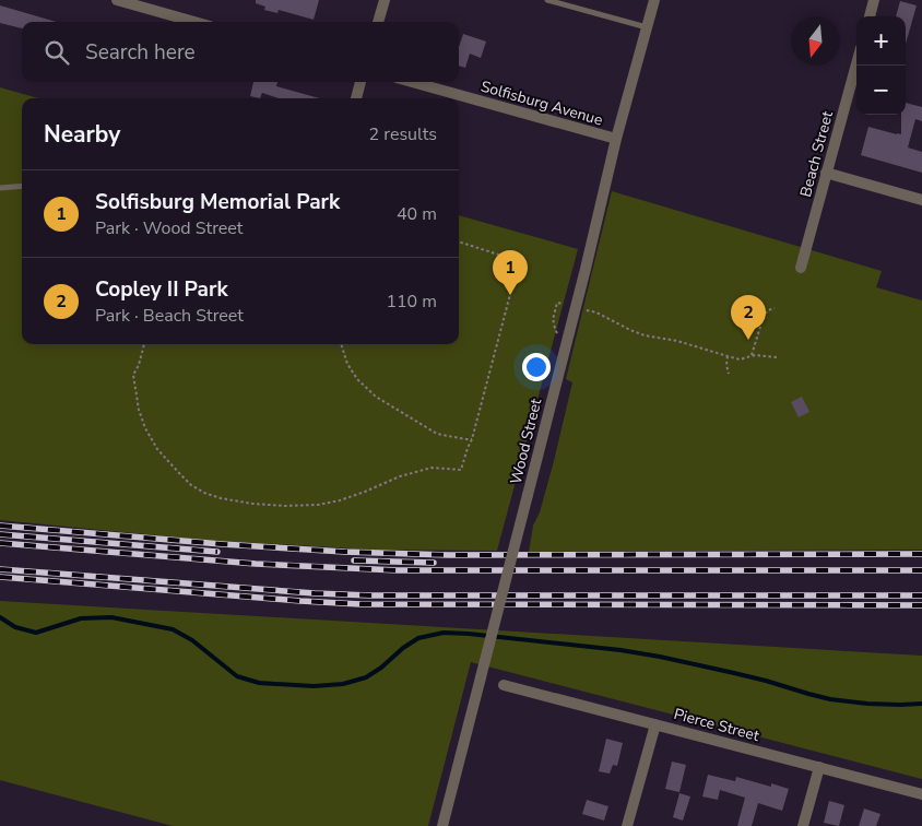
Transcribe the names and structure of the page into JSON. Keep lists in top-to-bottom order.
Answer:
{
  "streets": {
    "street": [
      "Solfisburg Avenue",
      "Beach Street",
      "Wood Street",
      "Pierce Street"
    ]
  },
  "crossings": [
    ["Solfisburg Avenue", "Wood Street"]
  ],
  "north": "bottom",
  "page": {
    "map_buttons": ["+", "−"],
    "search": "Search here",
    "heading": ["Nearby", "2 results"],
    "list": [
      {
        "mark": "1",
        "name": "Solfisburg Memorial Park",
        "note": "Park · Wood Street",
        "value": "40 m"
      },
      {
        "mark": "2",
        "name": "Copley II Park",
        "note": "Park · Beach Street",
        "value": "110 m"
      }
    ],
    "pins": ["1", "2"]
  }
}
